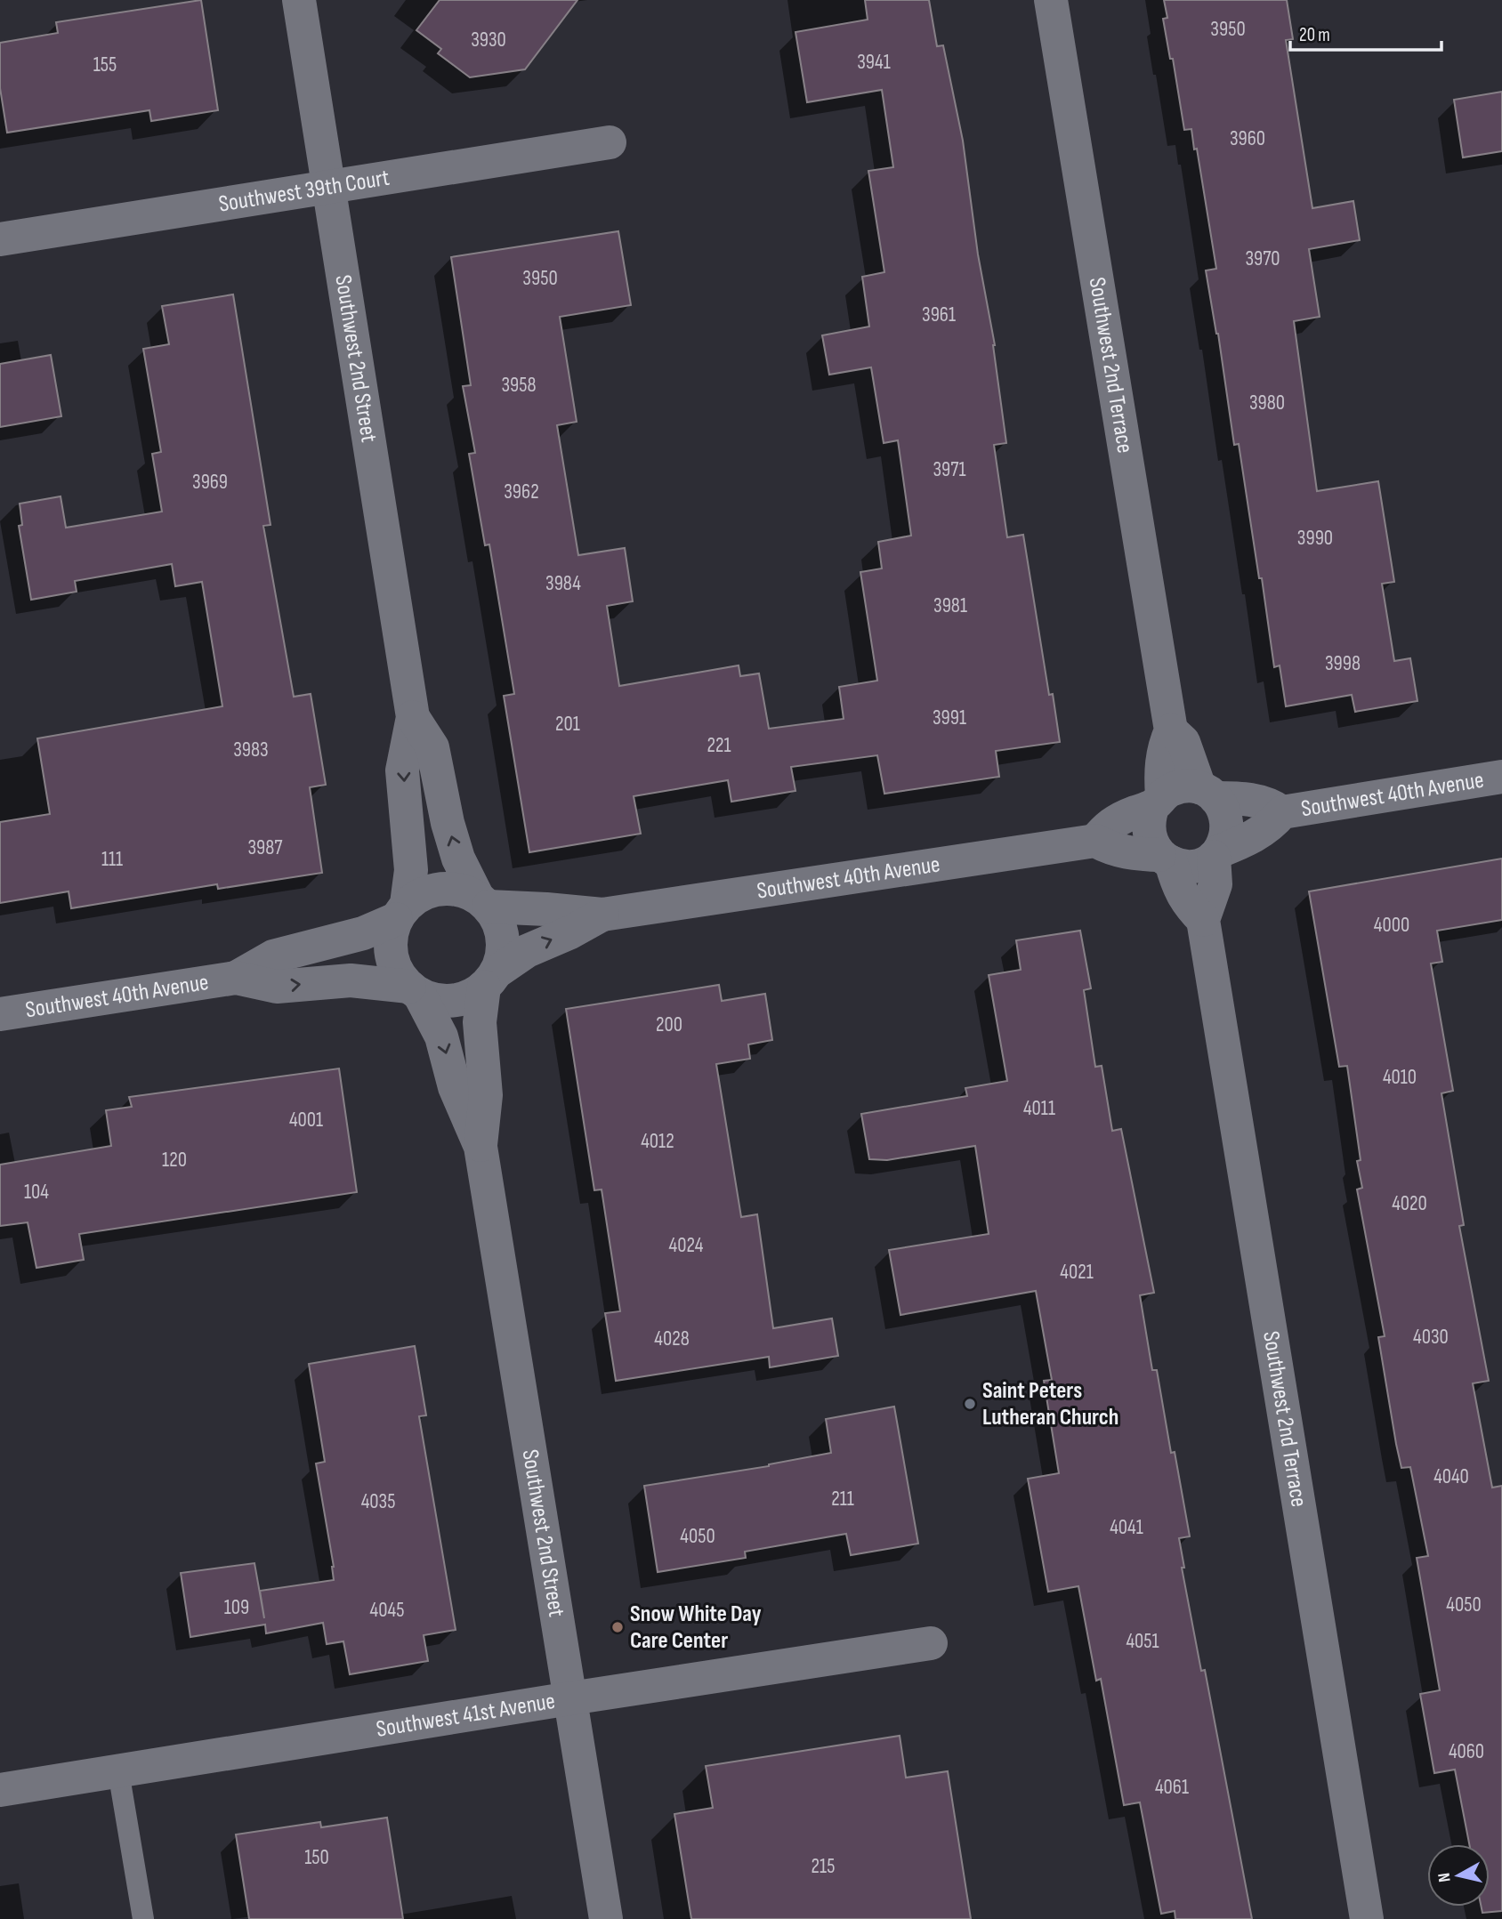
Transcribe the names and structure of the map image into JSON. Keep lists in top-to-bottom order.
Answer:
{
  "streets": {
    "street": [
      "Southwest 39th Court",
      "Southwest 2nd Street",
      "Southwest 2nd Terrace",
      "Southwest 40th Avenue",
      "Southwest 41st Avenue"
    ]
  },
  "crossings": [
    ["Southwest 39th Court", "Southwest 2nd Street"],
    ["Southwest 2nd Street", "Southwest 40th Avenue"],
    ["Southwest 2nd Street", "Southwest 41st Avenue"],
    ["Southwest 2nd Terrace", "Southwest 40th Avenue"]
  ],
  "places": ["Saint Peters Lutheran Church", "Snow White Day Care Center"],
  "house_numbers": [
    "3950",
    "3930",
    "3941",
    "155",
    "3960",
    "3970",
    "3950",
    "3961",
    "3958",
    "3980",
    "3971",
    "3969",
    "3962",
    "3990",
    "3984",
    "3981",
    "3998",
    "3991",
    "201",
    "221",
    "3983",
    "3987",
    "111",
    "4000",
    "200",
    "4010",
    "4011",
    "4001",
    "4012",
    "120",
    "104",
    "4020",
    "4024",
    "4021",
    "4030",
    "4028",
    "4040",
    "211",
    "4035",
    "4041",
    "4050",
    "4050",
    "109",
    "4045",
    "4051",
    "4060",
    "4061",
    "150",
    "215"
  ],
  "scale_bar": "20 m",
  "north": "left"
}
